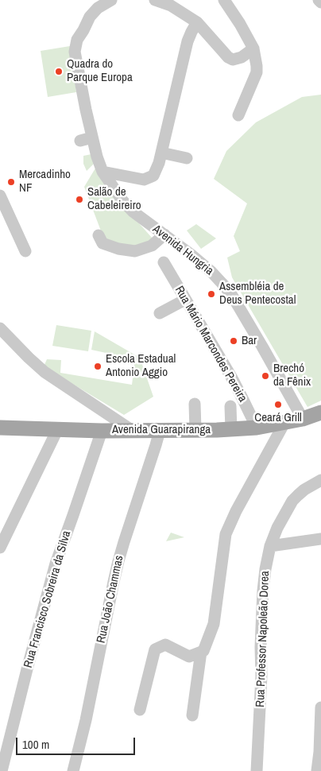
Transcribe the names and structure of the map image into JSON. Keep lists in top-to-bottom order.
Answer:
{
  "streets": {
    "main road": ["Avenida Guarapiranga"],
    "street": [
      "Avenida Hungria",
      "Rua Mário Marcondes Pereira",
      "Rua Francisco Sobreira da Silva",
      "Rua João Chammas",
      "Rua Professor Napoleão Dorea"
    ]
  },
  "crossings": [
    ["Avenida Hungria", "Avenida Guarapiranga"],
    ["Rua Mário Marcondes Pereira", "Avenida Guarapiranga"],
    ["Avenida Guarapiranga", "Rua Francisco Sobreira da Silva"],
    ["Avenida Guarapiranga", "Rua João Chammas"]
  ],
  "places": [
    "Quadra do Parque Europa",
    "Mercadinho NF",
    "Salão de Cabeleireiro",
    "Assembléia de Deus Pentecostal",
    "Bar",
    "Escola Estadual Antonio Aggio",
    "Brechó da Fênix",
    "Ceará Grill"
  ],
  "scale_bar": "100 m"
}
